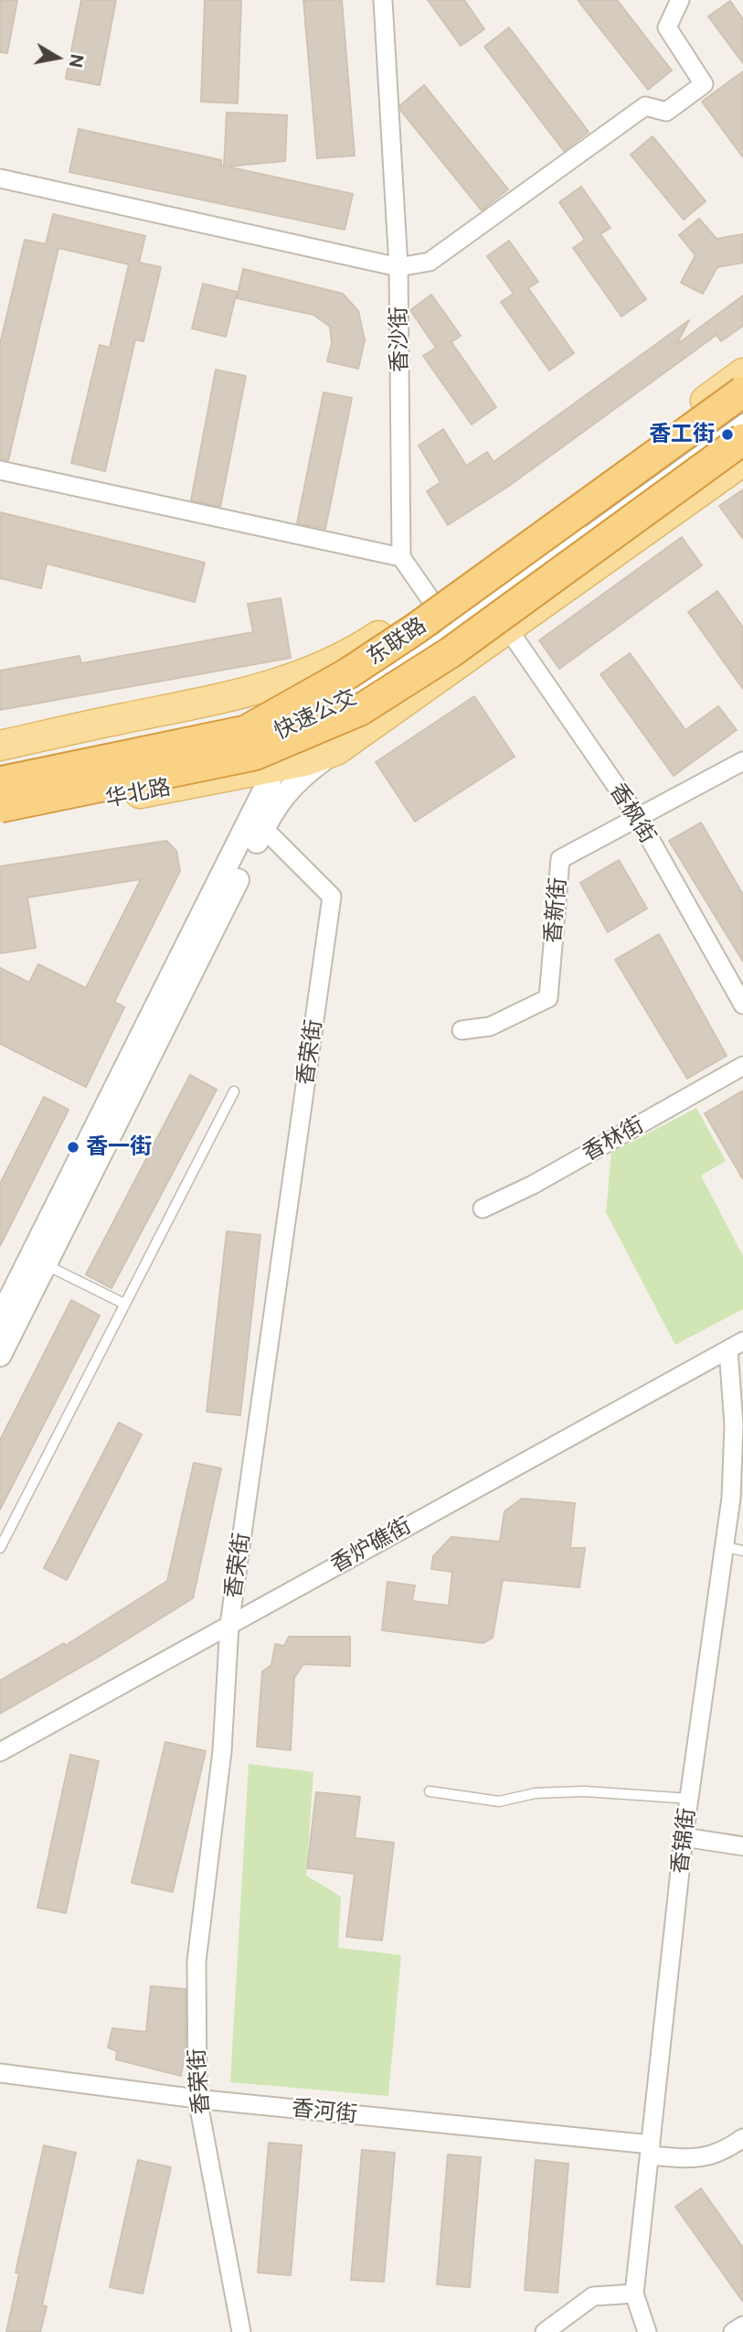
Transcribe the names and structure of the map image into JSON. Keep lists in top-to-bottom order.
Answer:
{
  "streets": {
    "highway": ["东联路"],
    "main road": ["华北路"],
    "street": [
      "香沙街",
      "香枫街",
      "香新街",
      "香荣街",
      "香林街",
      "香炉礁街",
      "香锦街",
      "香河街"
    ],
    "lane": ["快速公交"]
  },
  "crossings": [
    ["华北路", "香枫街"],
    ["香枫街", "香新街"],
    ["香荣街", "香炉礁街"],
    ["香荣街", "香河街"],
    ["香炉礁街", "香锦街"],
    ["香锦街", "香河街"]
  ],
  "places": ["香工街", "香一街"],
  "north": "right"
}
